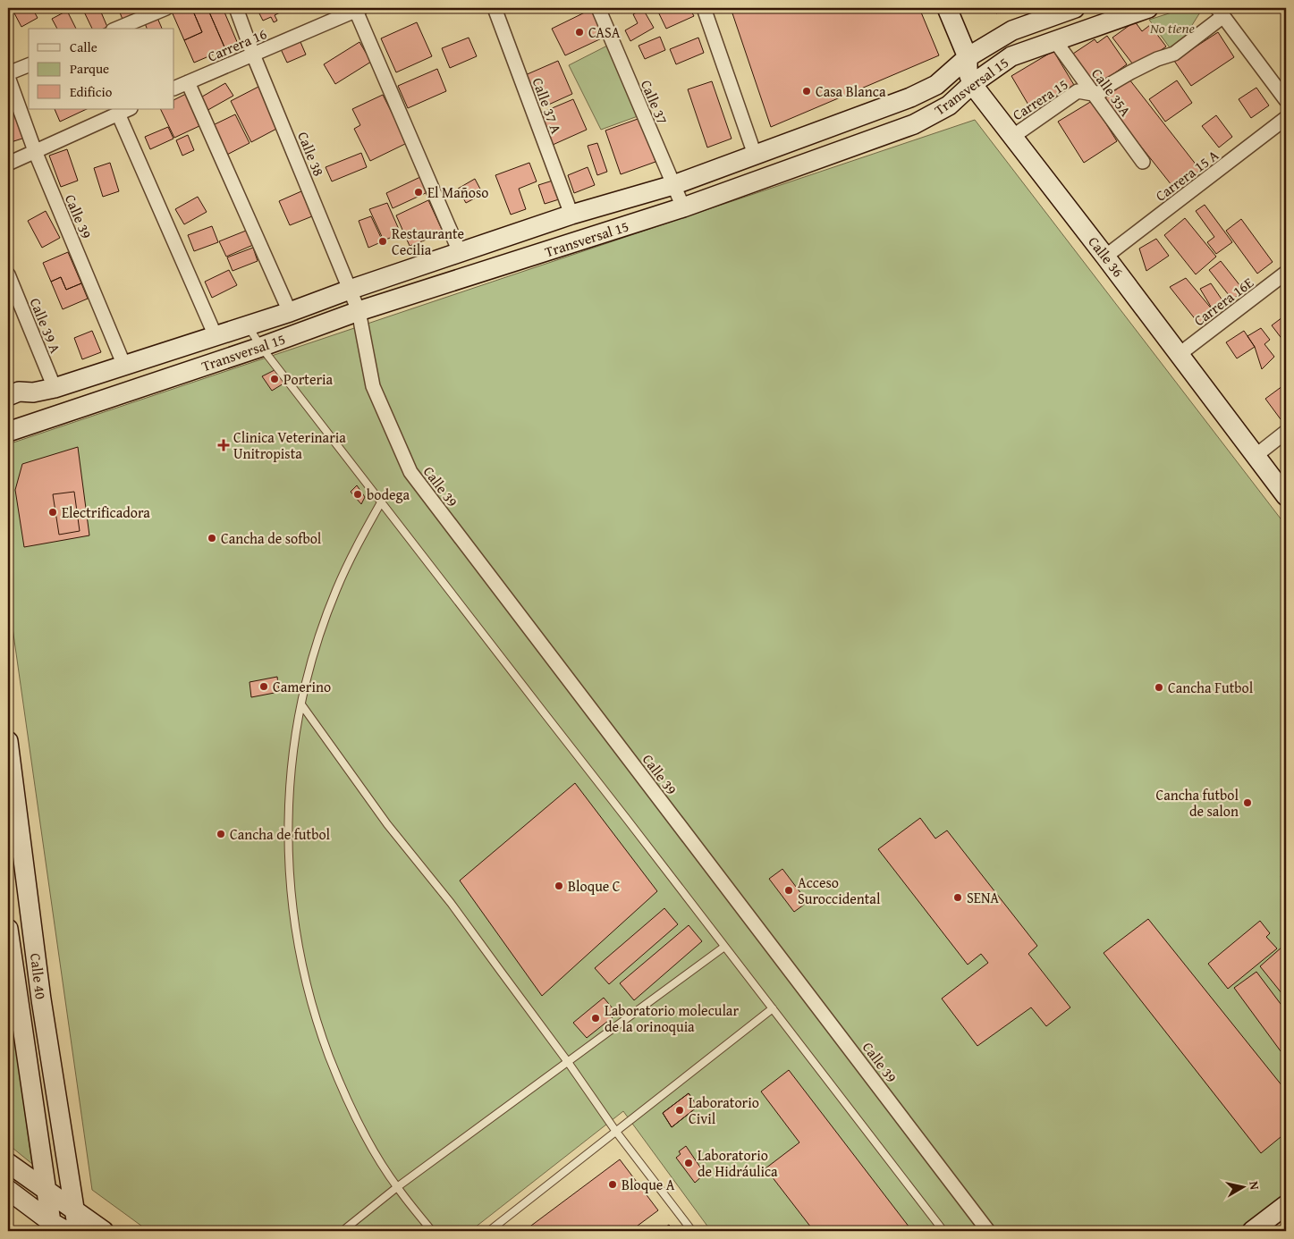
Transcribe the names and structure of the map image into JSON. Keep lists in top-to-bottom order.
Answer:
{
  "streets": {
    "street": [
      "Carrera 16",
      "Transversal 15",
      "Calle 35A",
      "Carrera 15",
      "Calle 37",
      "Calle 37 A",
      "Calle 38",
      "Carrera 15 A",
      "Calle 39",
      "Calle 36",
      "Carrera 16E",
      "Calle 39 A",
      "Calle 40"
    ]
  },
  "crossings": [
    ["Carrera 16", "Calle 38"],
    ["Transversal 15", "Calle 35A"],
    ["Transversal 15", "Calle 37"],
    ["Transversal 15", "Calle 37 A"],
    ["Transversal 15", "Calle 38"],
    ["Transversal 15", "Calle 39"],
    ["Transversal 15", "Calle 36"],
    ["Transversal 15", "Calle 39 A"],
    ["Calle 35A", "Carrera 15"],
    ["Carrera 15", "Calle 36"],
    ["Calle 38", "Calle 39"],
    ["Carrera 15 A", "Calle 36"],
    ["Calle 36", "Carrera 16E"]
  ],
  "parks": ["No tiene"],
  "places": {
    "other": [
      "CASA",
      "Casa Blanca",
      "El Mañoso",
      "Restaurante Cecilia",
      "Porteria",
      "bodega",
      "Electrificadora",
      "Cancha de sofbol",
      "Camerino",
      "Cancha Futbol",
      "Cancha futbol de salon",
      "Cancha de futbol",
      "Bloque C",
      "Acceso Suroccidental",
      "SENA",
      "Laboratorio molecular de la orinoquia",
      "Laboratorio Civil",
      "Laboratorio de Hidráulica",
      "Bloque A"
    ],
    "health": ["Clinica Veterinaria Unitropista"]
  },
  "legend": ["Calle", "Parque", "Edificio"],
  "north": "right"
}
